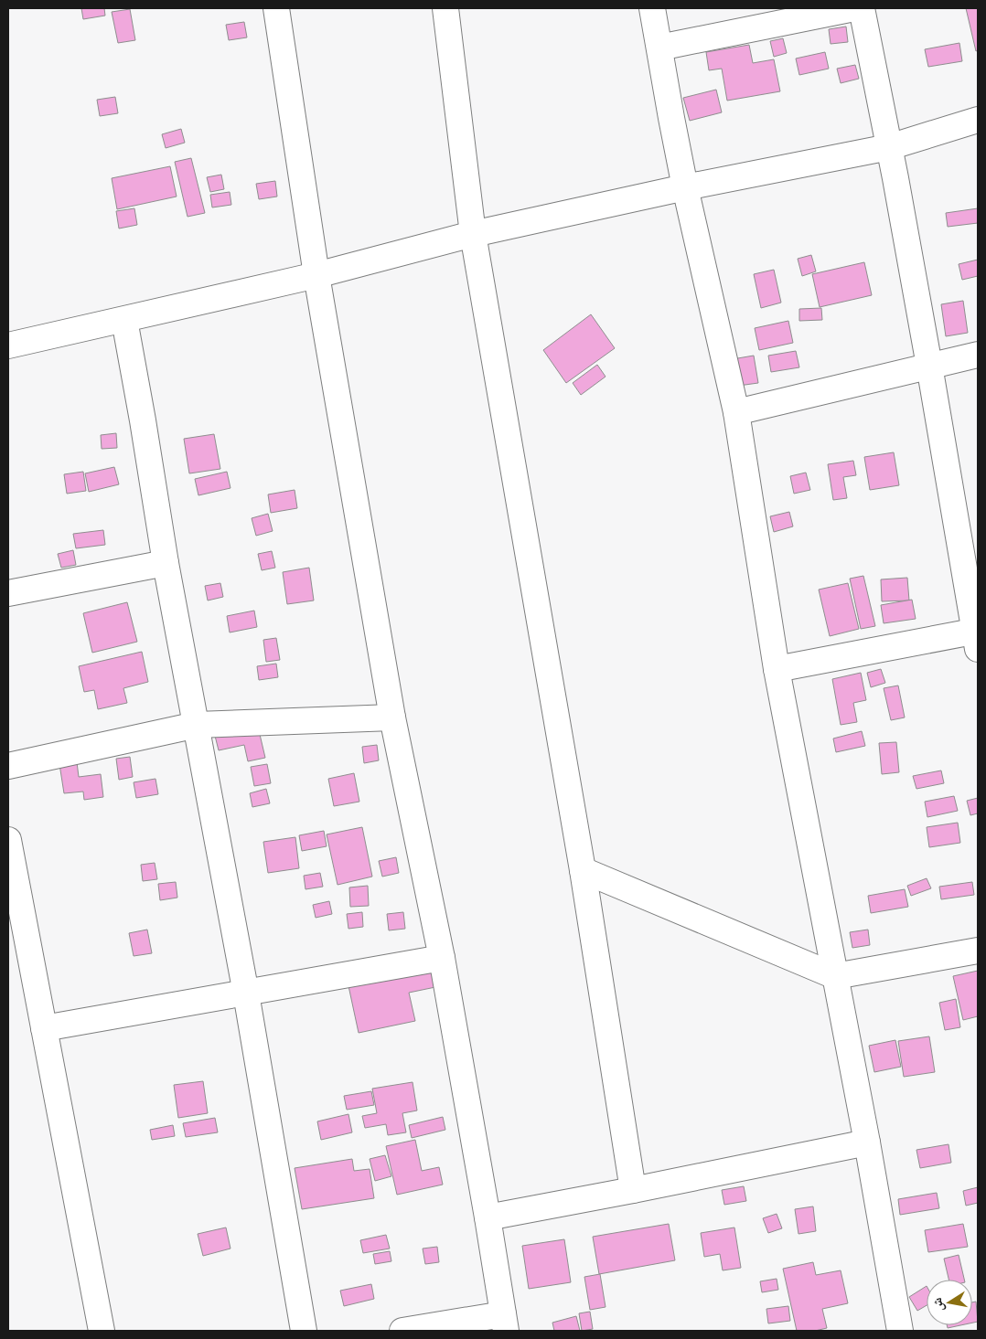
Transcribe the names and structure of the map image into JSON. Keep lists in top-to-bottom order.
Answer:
{
  "north": "left"
}
